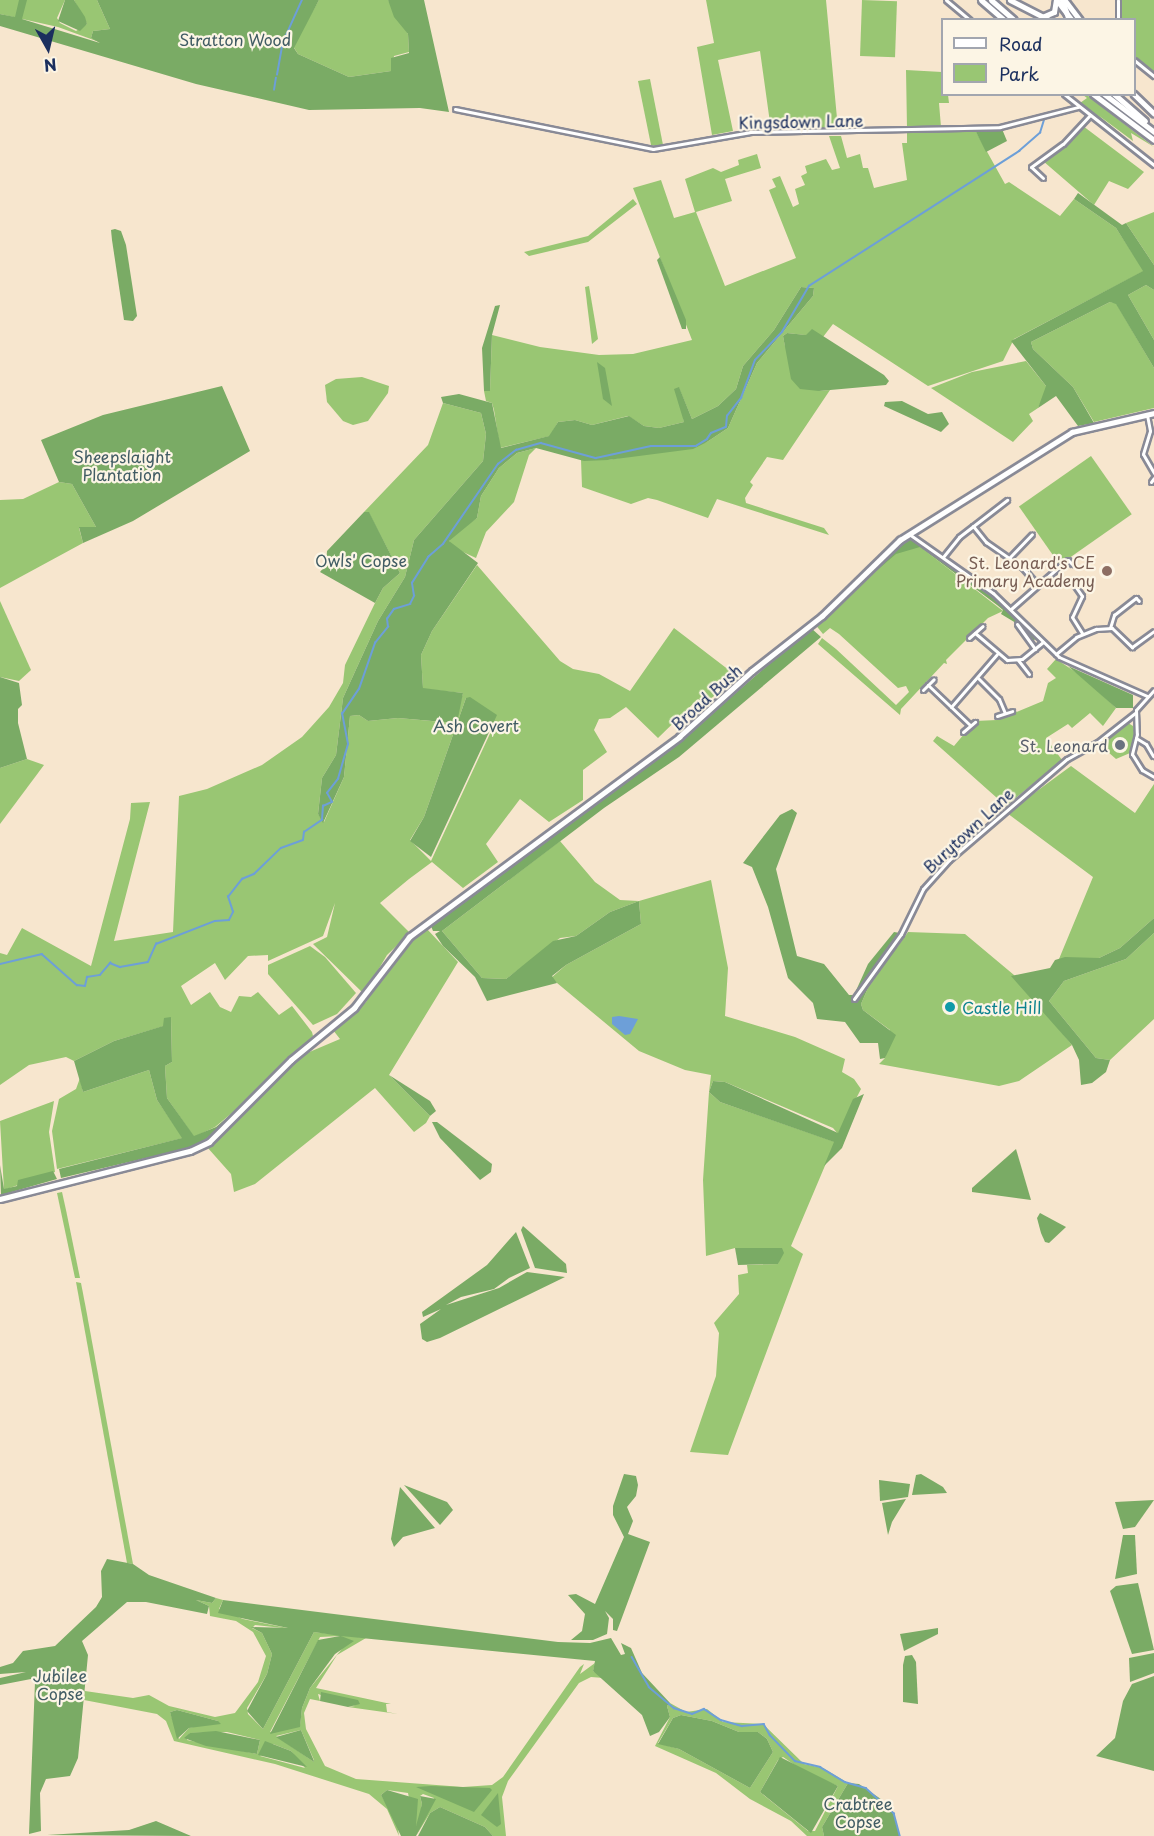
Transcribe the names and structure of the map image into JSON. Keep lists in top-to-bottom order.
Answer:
{
  "streets": {
    "main road": ["Broad Bush"],
    "street": ["Kingsdown Lane", "Burytown Lane"]
  },
  "parks": [
    "Stratton Wood",
    "Sheepslaight Plantation",
    "Owls' Copse",
    "Ash Covert",
    "Jubilee Copse",
    "Crabtree Copse"
  ],
  "places": ["St. Leonard's CE Primary Academy", "St. Leonard", "Castle Hill"],
  "legend": ["Road", "Park"],
  "north": "bottom"
}
